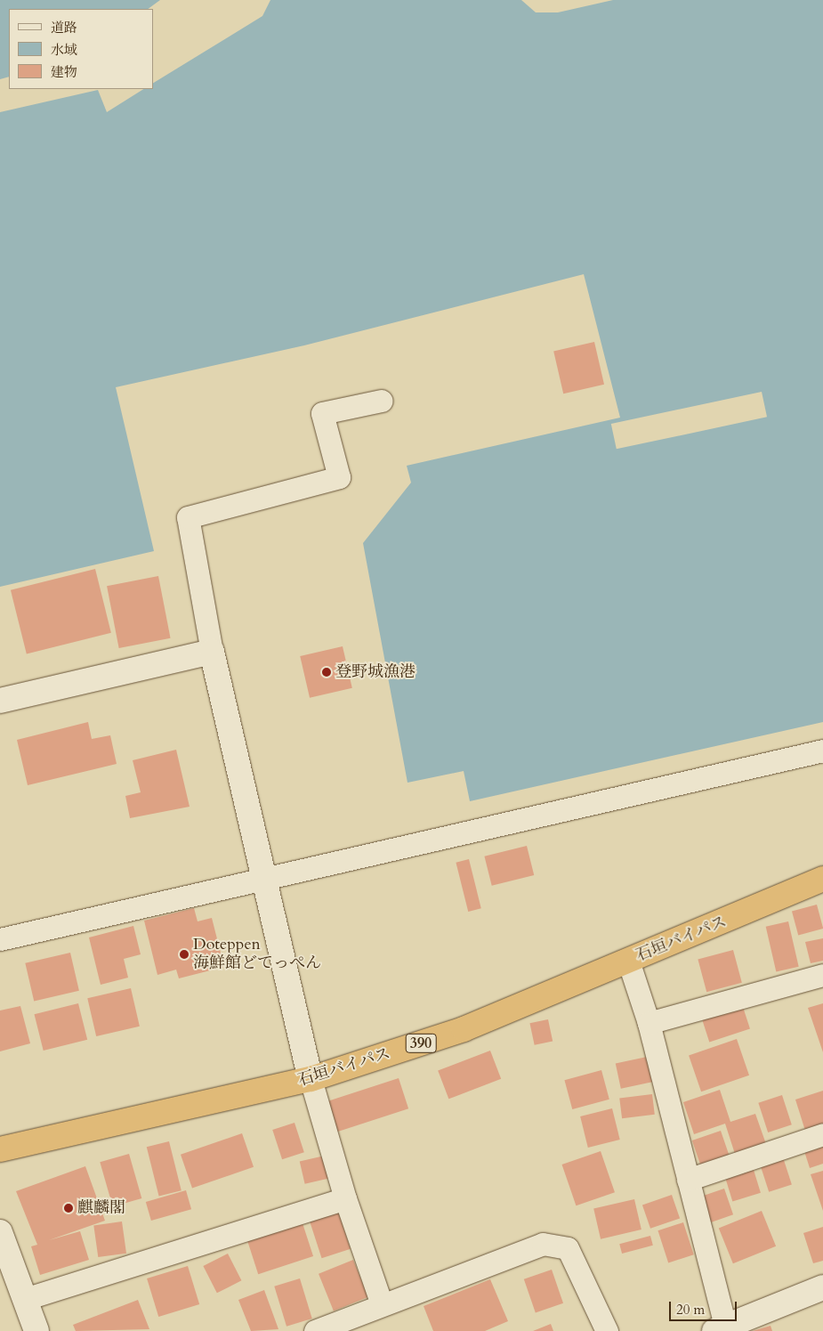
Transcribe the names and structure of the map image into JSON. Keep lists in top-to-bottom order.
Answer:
{
  "streets": {
    "highway": ["石垣バイパス", "390"]
  },
  "places": ["登野城漁港", "Doteppen 海鮮館どてっぺん", "麒麟閣"],
  "legend": ["道路", "水域", "建物"],
  "scale_bar": "20 m"
}
